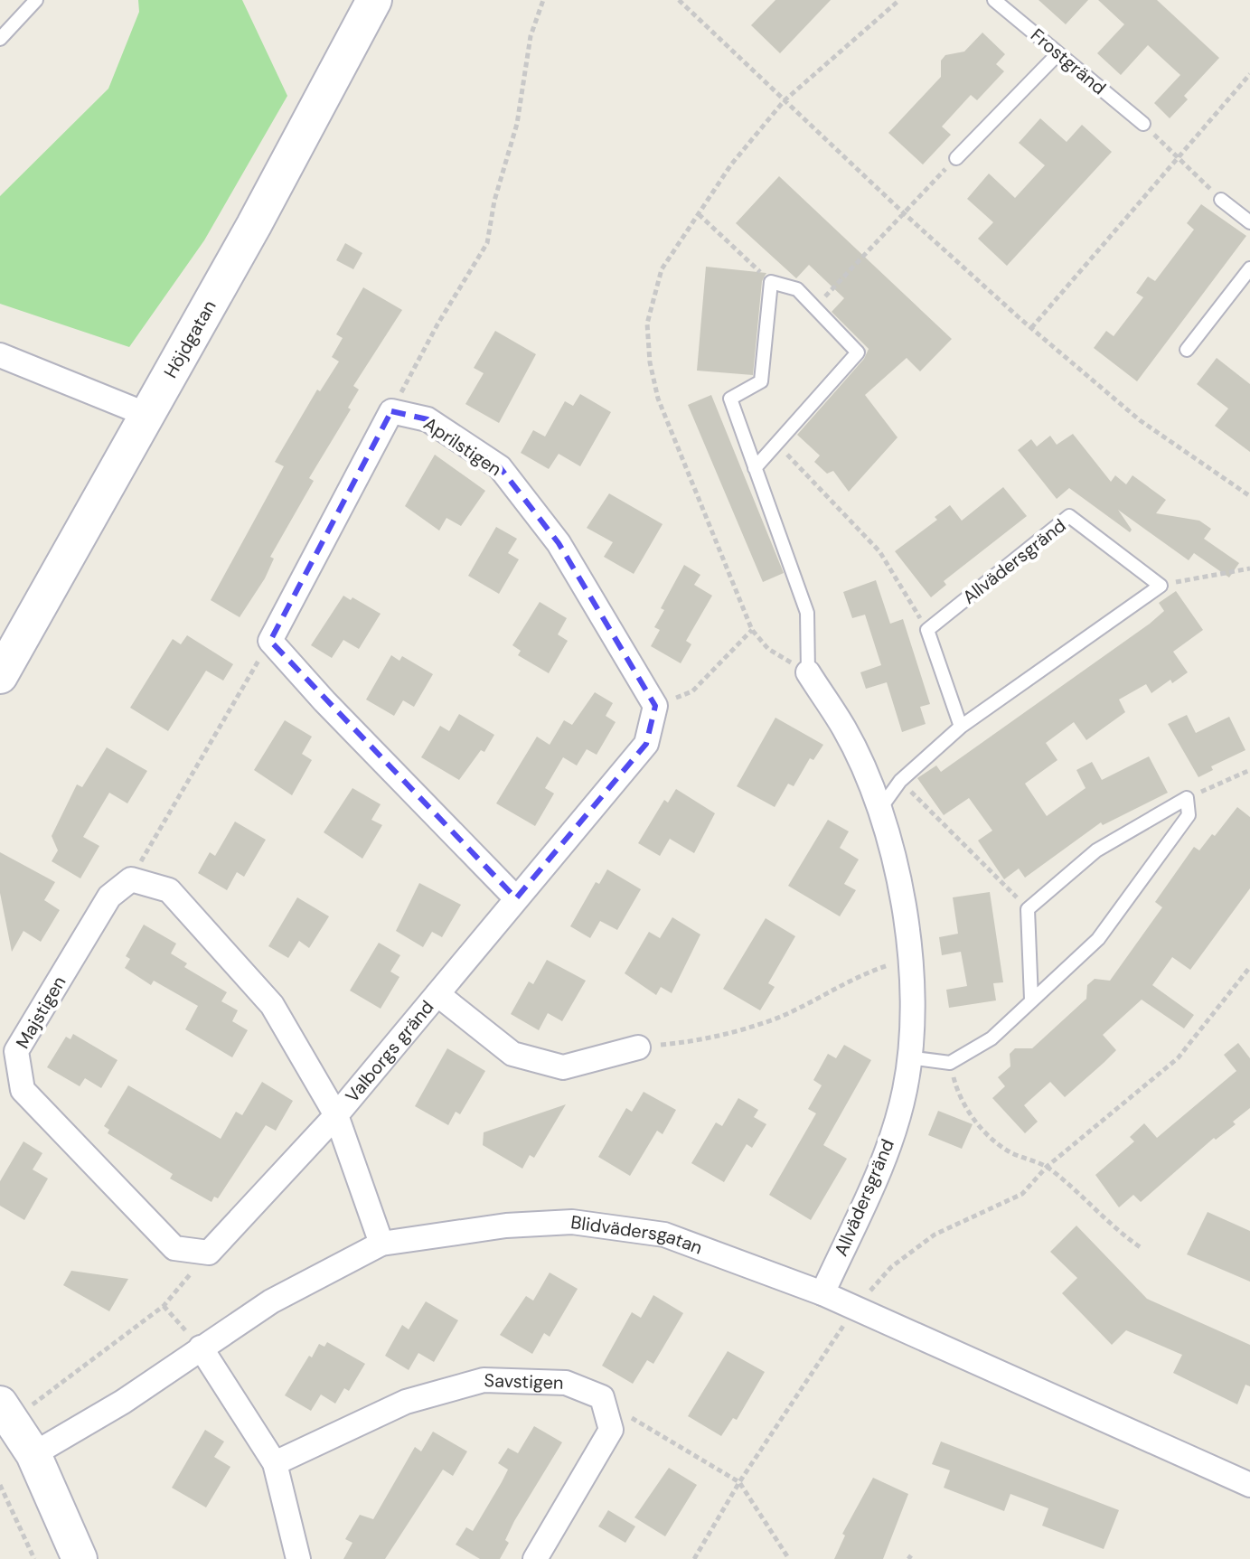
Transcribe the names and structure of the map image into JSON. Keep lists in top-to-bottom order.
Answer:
{
  "streets": {
    "street": [
      "Höjdgatan",
      "Aprilstigen",
      "Allvädersgränd",
      "Majstigen",
      "Valborgs gränd",
      "Blidvädersgatan",
      "Savstigen"
    ],
    "lane": ["Frostgränd"]
  },
  "crossings": [
    ["Allvädersgränd", "Blidvädersgatan"]
  ]
}
